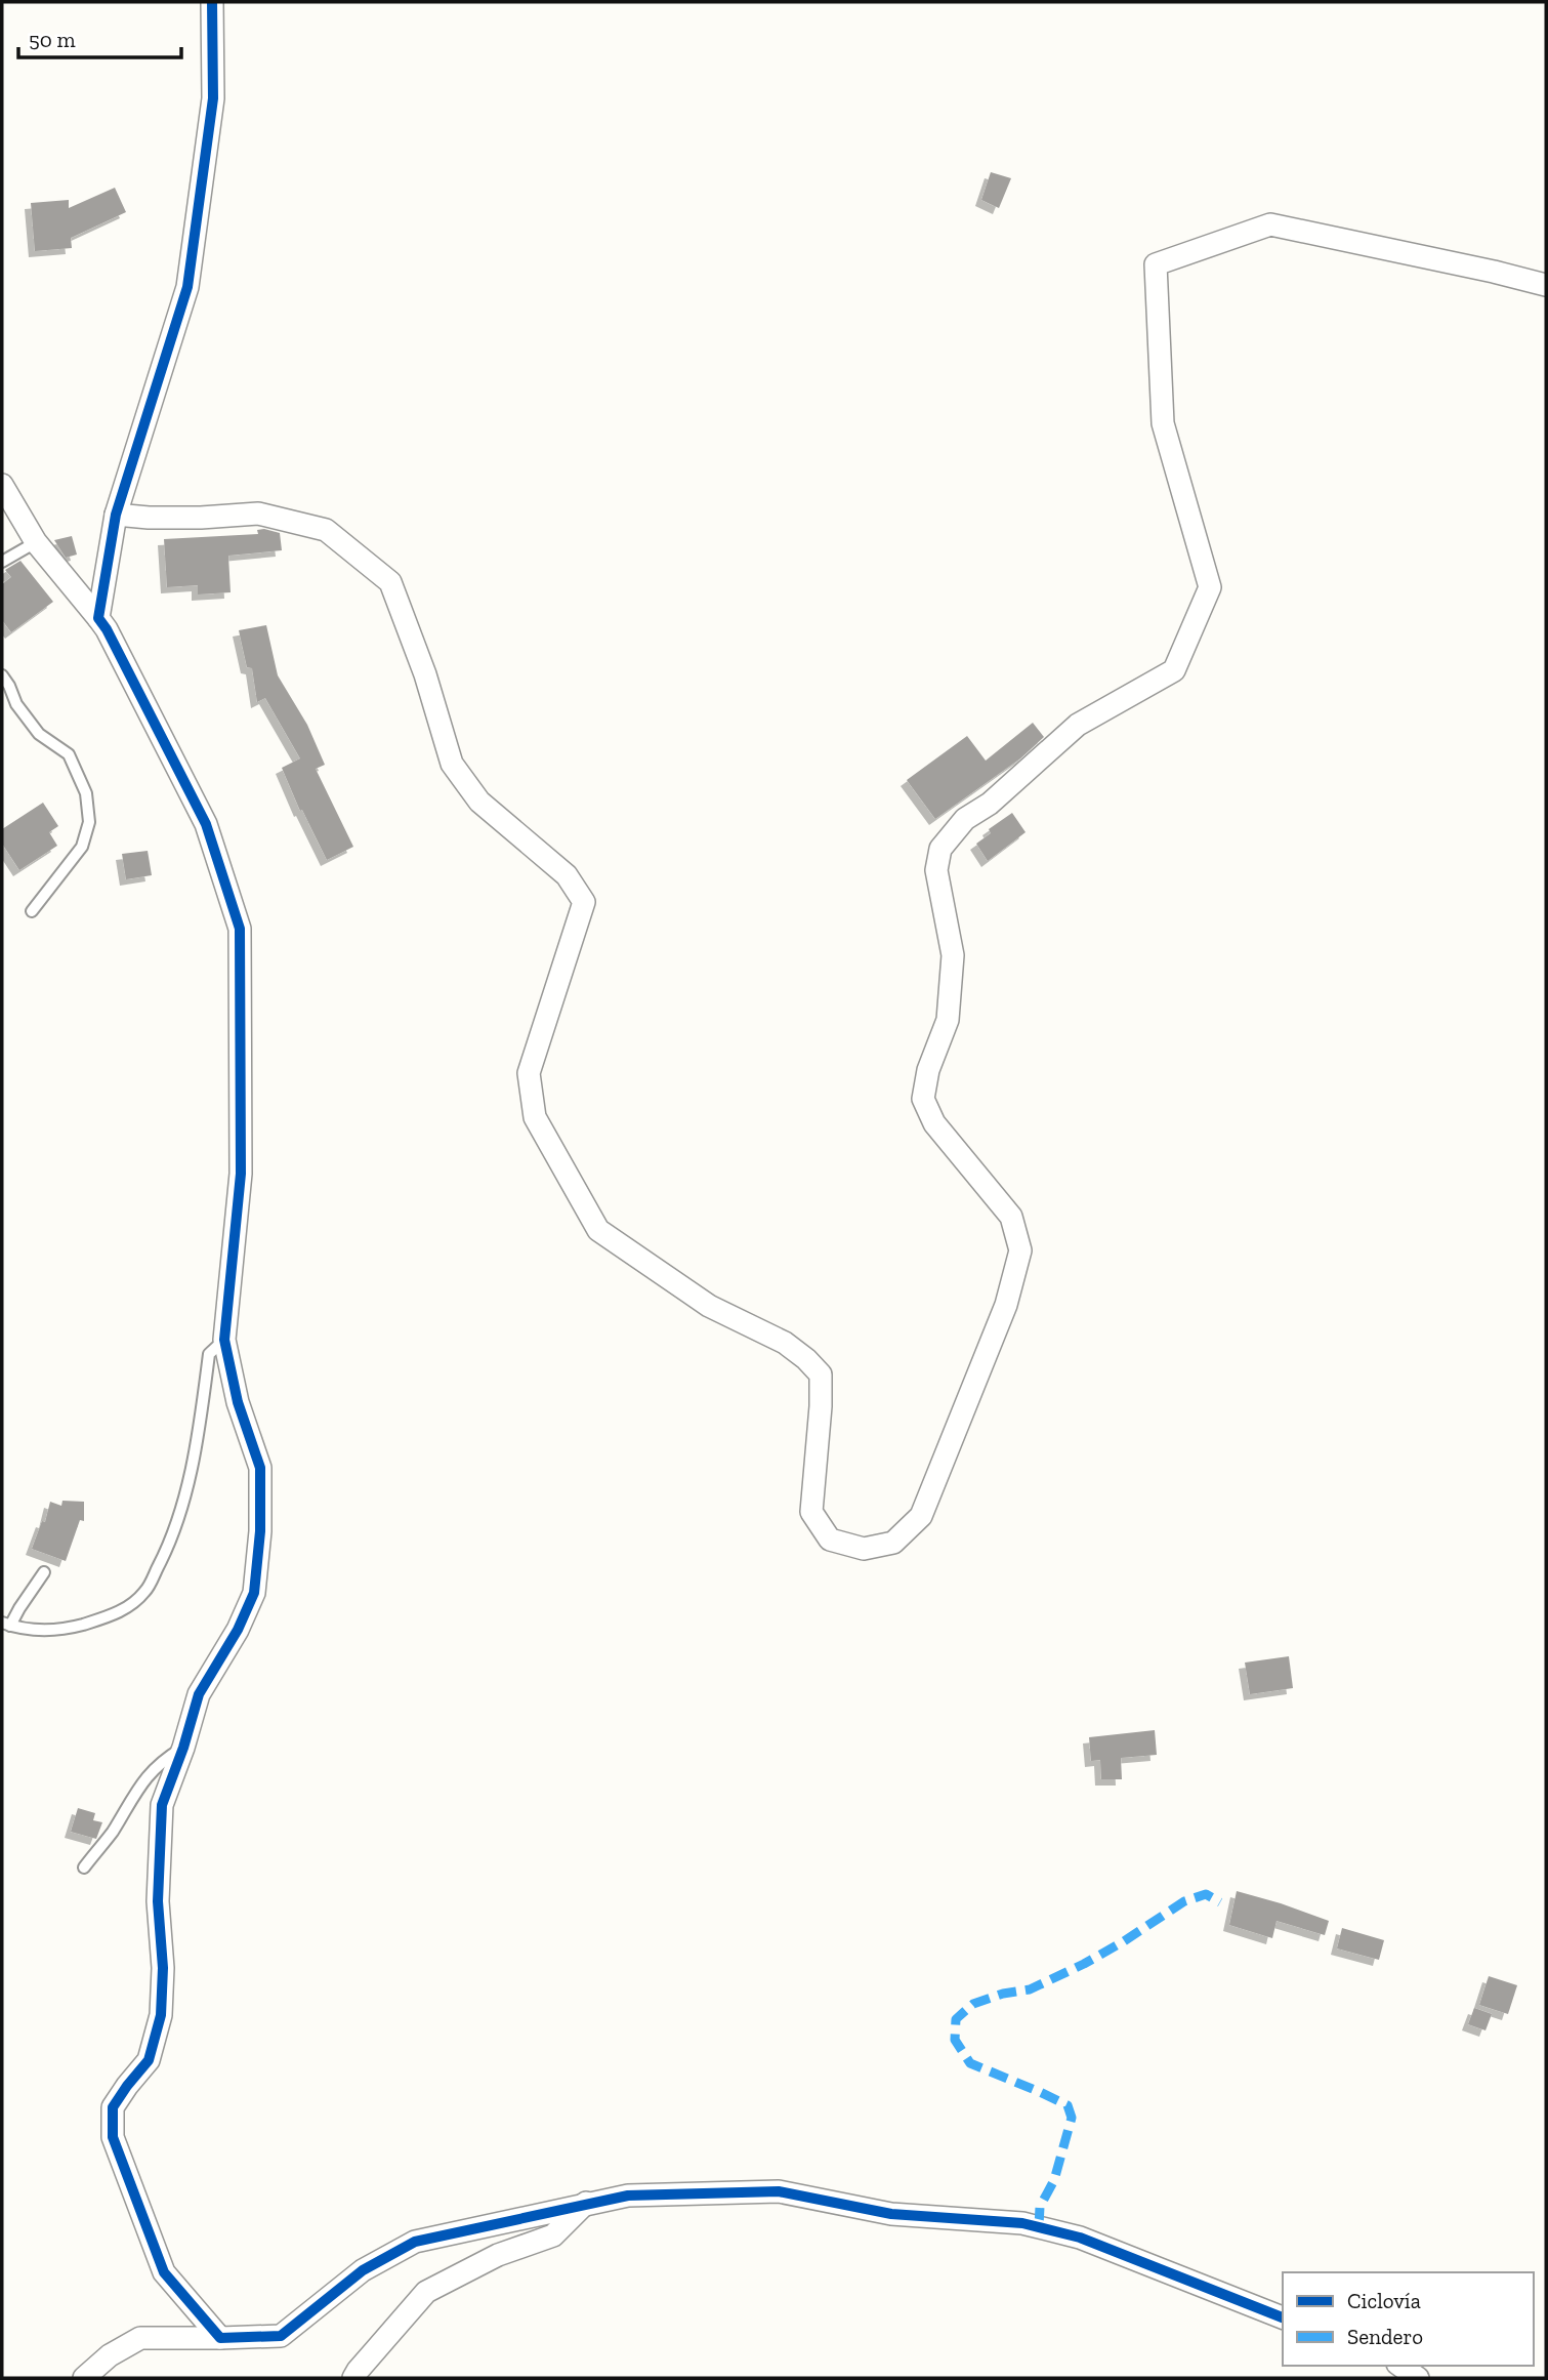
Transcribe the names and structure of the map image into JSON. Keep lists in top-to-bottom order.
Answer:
{
  "legend": ["Ciclovía", "Sendero"],
  "scale_bar": "50 m"
}
